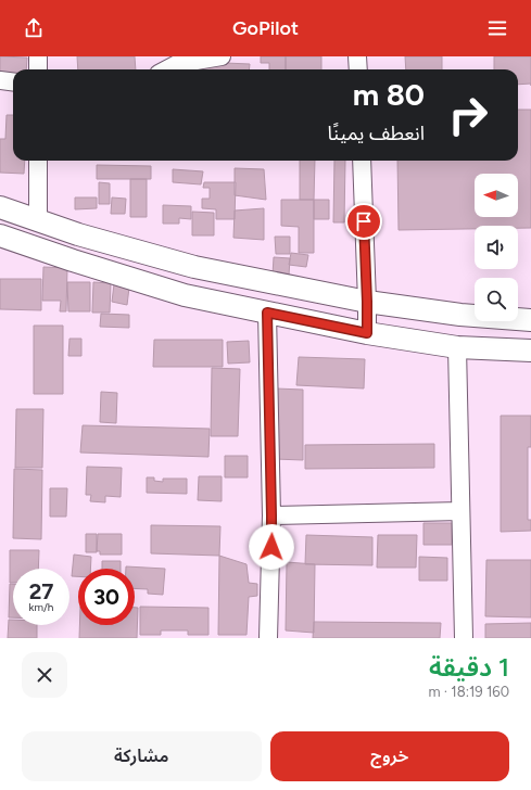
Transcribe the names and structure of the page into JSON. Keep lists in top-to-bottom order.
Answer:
{
  "north": "left",
  "page": {
    "header": "GoPilot",
    "turn": ["80 m", "انعطف يمينًا"],
    "speed": "27 km/h",
    "limit": "30",
    "heading": ["1 دقيقة", "160 m · 18:19"],
    "buttons": ["خروج", "مشاركة"]
  }
}
